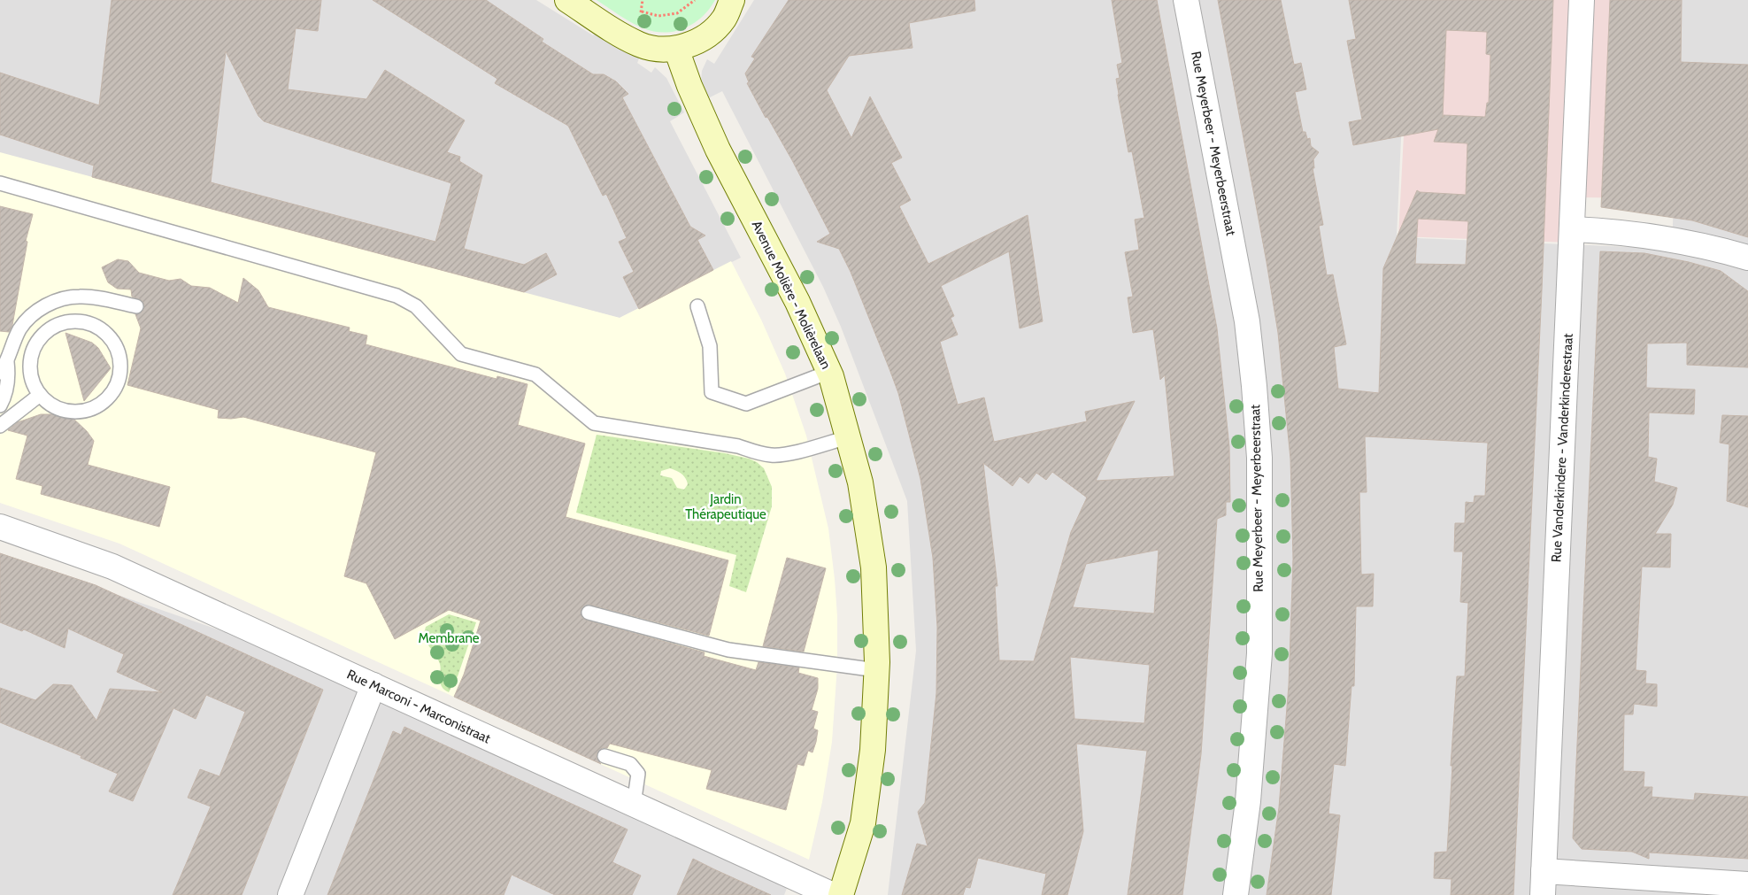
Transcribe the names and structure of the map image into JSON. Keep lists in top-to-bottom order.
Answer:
{
  "streets": {
    "street": [
      "Rue Meyerbeer - Meyerbeerstraat",
      "Avenue Molière - Molièrelaan",
      "Rue Vanderkindere - Vanderkinderestraat",
      "Rue Marconi - Marconistraat"
    ]
  },
  "parks": ["Jardin Thérapeutique", "Membrane"]
}
